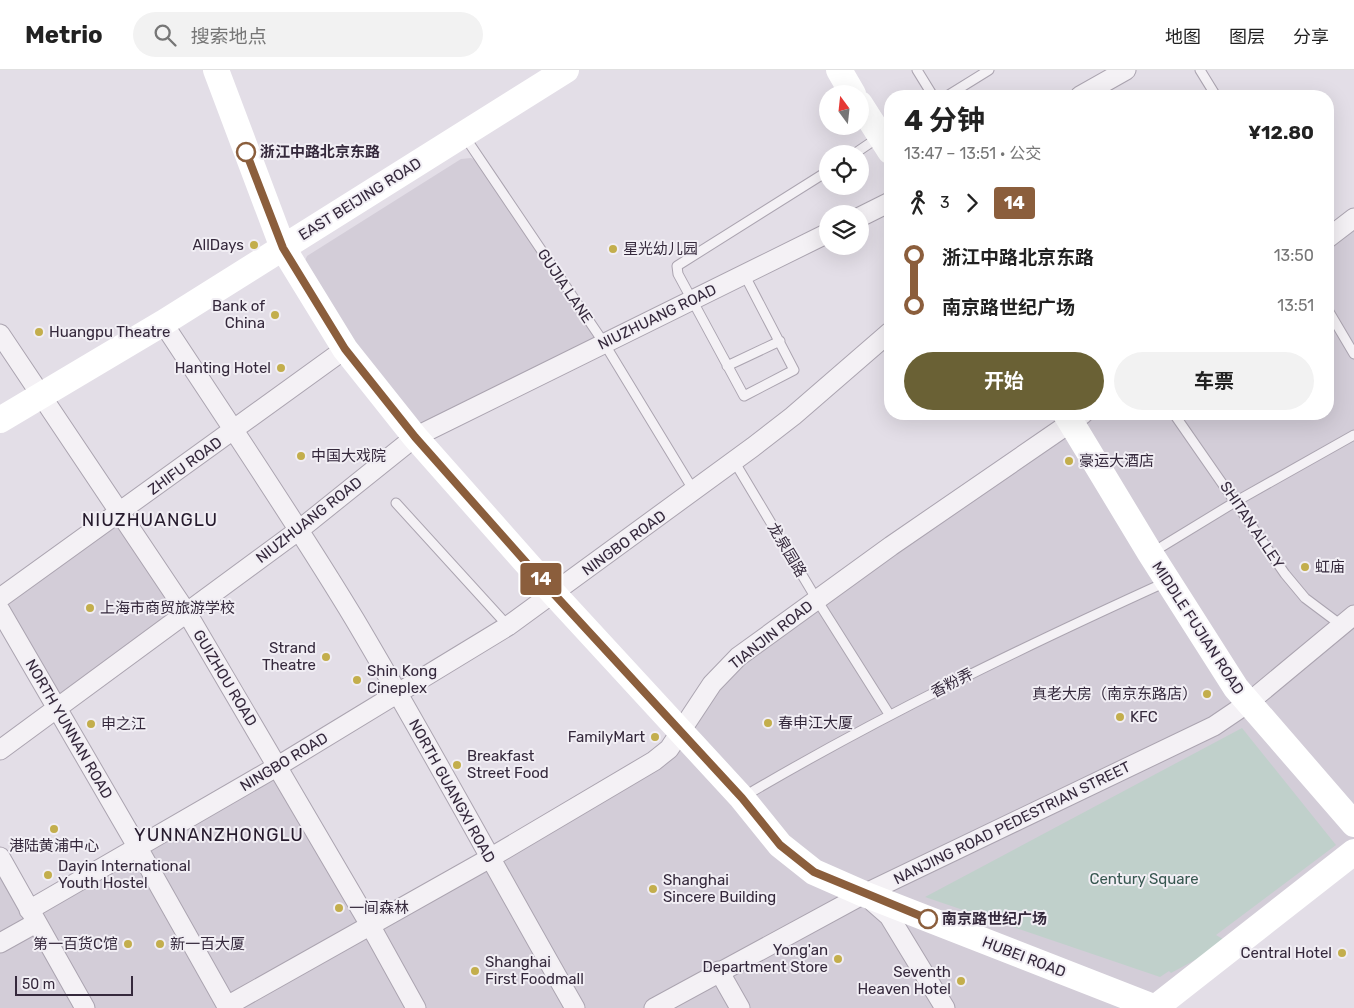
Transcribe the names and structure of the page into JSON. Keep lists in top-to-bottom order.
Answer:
{
  "streets": {
    "street": [
      "EAST BEIJING ROAD",
      "NIUZHUANG ROAD",
      "ZHIFU ROAD",
      "NINGBO ROAD",
      "MIDDLE FUJIAN ROAD",
      "TIANJIN ROAD",
      "GUIZHOU ROAD",
      "NORTH YUNNAN ROAD",
      "NORTH GUANGXI ROAD",
      "NANJING ROAD PEDESTRIAN STREET",
      "HUBEI ROAD"
    ],
    "lane": [
      "GUJIA LANE",
      "SHITAN ALLEY",
      "龙泉园路",
      "香粉弄"
    ]
  },
  "crossings": [
    ["EAST BEIJING ROAD", "GUJIA LANE"],
    ["EAST BEIJING ROAD", "GUIZHOU ROAD"],
    ["EAST BEIJING ROAD", "NORTH GUANGXI ROAD"],
    ["EAST BEIJING ROAD", "HUBEI ROAD"],
    ["GUJIA LANE", "NIUZHUANG ROAD"],
    ["GUJIA LANE", "NINGBO ROAD"],
    ["NIUZHUANG ROAD", "GUIZHOU ROAD"],
    ["NIUZHUANG ROAD", "NORTH YUNNAN ROAD"],
    ["NIUZHUANG ROAD", "NORTH GUANGXI ROAD"],
    ["NIUZHUANG ROAD", "HUBEI ROAD"],
    ["ZHIFU ROAD", "GUIZHOU ROAD"],
    ["ZHIFU ROAD", "NORTH GUANGXI ROAD"],
    ["ZHIFU ROAD", "HUBEI ROAD"],
    ["SHITAN ALLEY", "NANJING ROAD PEDESTRIAN STREET"],
    ["NINGBO ROAD", "龙泉园路"],
    ["NINGBO ROAD", "GUIZHOU ROAD"],
    ["NINGBO ROAD", "NORTH YUNNAN ROAD"],
    ["NINGBO ROAD", "NORTH GUANGXI ROAD"],
    ["NINGBO ROAD", "HUBEI ROAD"],
    ["龙泉园路", "TIANJIN ROAD"],
    ["龙泉园路", "香粉弄"],
    ["MIDDLE FUJIAN ROAD", "香粉弄"],
    ["MIDDLE FUJIAN ROAD", "NANJING ROAD PEDESTRIAN STREET"],
    ["TIANJIN ROAD", "GUIZHOU ROAD"],
    ["TIANJIN ROAD", "NORTH YUNNAN ROAD"],
    ["TIANJIN ROAD", "NORTH GUANGXI ROAD"],
    ["TIANJIN ROAD", "HUBEI ROAD"],
    ["香粉弄", "HUBEI ROAD"],
    ["NANJING ROAD PEDESTRIAN STREET", "HUBEI ROAD"]
  ],
  "districts": ["NIUZHUANGLU", "YUNNANZHONGLU"],
  "parks": ["Century Square"],
  "places": [
    "浙江中路北京东路",
    "AllDays",
    "星光幼儿园",
    "Bank of China",
    "Huangpu Theatre",
    "Hanting Hotel",
    "中国大戏院",
    "豪运大酒店",
    "虹庙",
    "上海市商贸旅游学校",
    "Strand Theatre",
    "Shin Kong Cineplex",
    "真老大房（南京东路店）",
    "KFC",
    "春申江大厦",
    "申之江",
    "FamilyMart",
    "Breakfast Street Food",
    "港陆黄浦中心",
    "Dayin International Youth Hostel",
    "Shanghai Sincere Building",
    "一间森林",
    "南京路世纪广场",
    "第一百货C馆",
    "新一百大厦",
    "Central Hotel",
    "Yong'an Department Store",
    "Shanghai First Foodmall",
    "Seventh Heaven Hotel"
  ],
  "lines": ["bus line 14"],
  "scale_bar": "50 m",
  "north": "top",
  "page": {
    "header": "Metrio",
    "search": "搜索地点",
    "nav": ["地图", "图层", "分享"],
    "on_map": "14",
    "heading": ["4 分钟", "13:47 – 13:51 · 公交", "¥12.80"],
    "legs": ["3", "14"],
    "list": [
      {
        "name": "浙江中路北京东路",
        "value": "13:50"
      },
      {
        "name": "南京路世纪广场",
        "value": "13:51"
      }
    ],
    "buttons": ["开始", "车票"],
    "scale": "50 m"
  }
}
